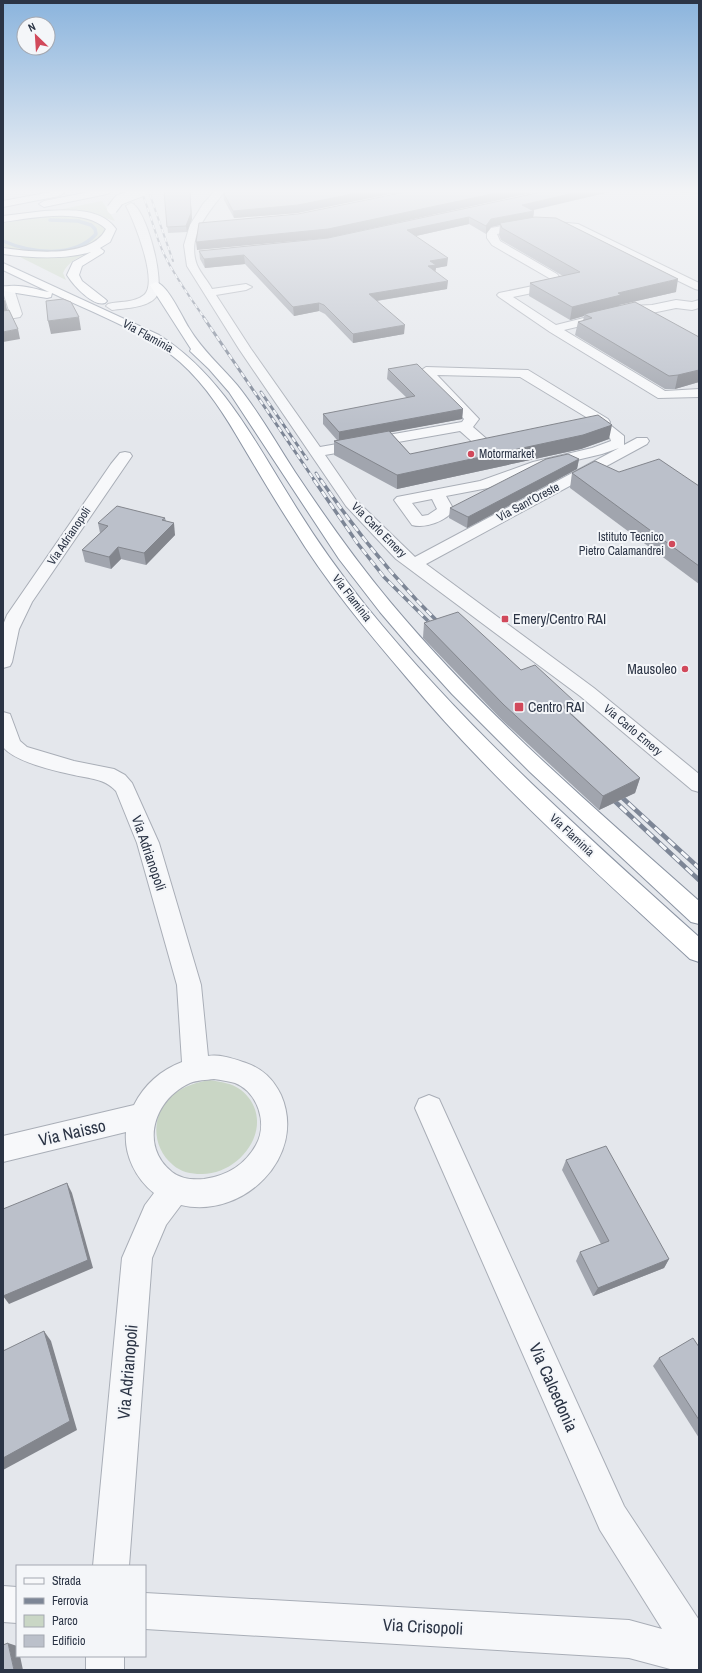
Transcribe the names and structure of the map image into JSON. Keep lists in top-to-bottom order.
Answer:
{
  "streets": {
    "highway": ["Via Flaminia"],
    "street": [
      "Via Sant'Oreste",
      "Via Carlo Emery",
      "Via Adrianopoli",
      "Via Naisso",
      "Via Calcedonia",
      "Via Crisopoli"
    ]
  },
  "crossings": [
    ["Via Sant'Oreste", "Via Carlo Emery"],
    ["Via Adrianopoli", "Via Naisso"]
  ],
  "places": {
    "other": ["Motormarket", "Istituto Tecnico Pietro Calamandrei", "Mausoleo"],
    "transit": ["Emery/Centro RAI", "Centro RAI"]
  },
  "legend": [
    "Strada",
    "Ferrovia",
    "Parco",
    "Edificio"
  ],
  "north": "top left"
}
